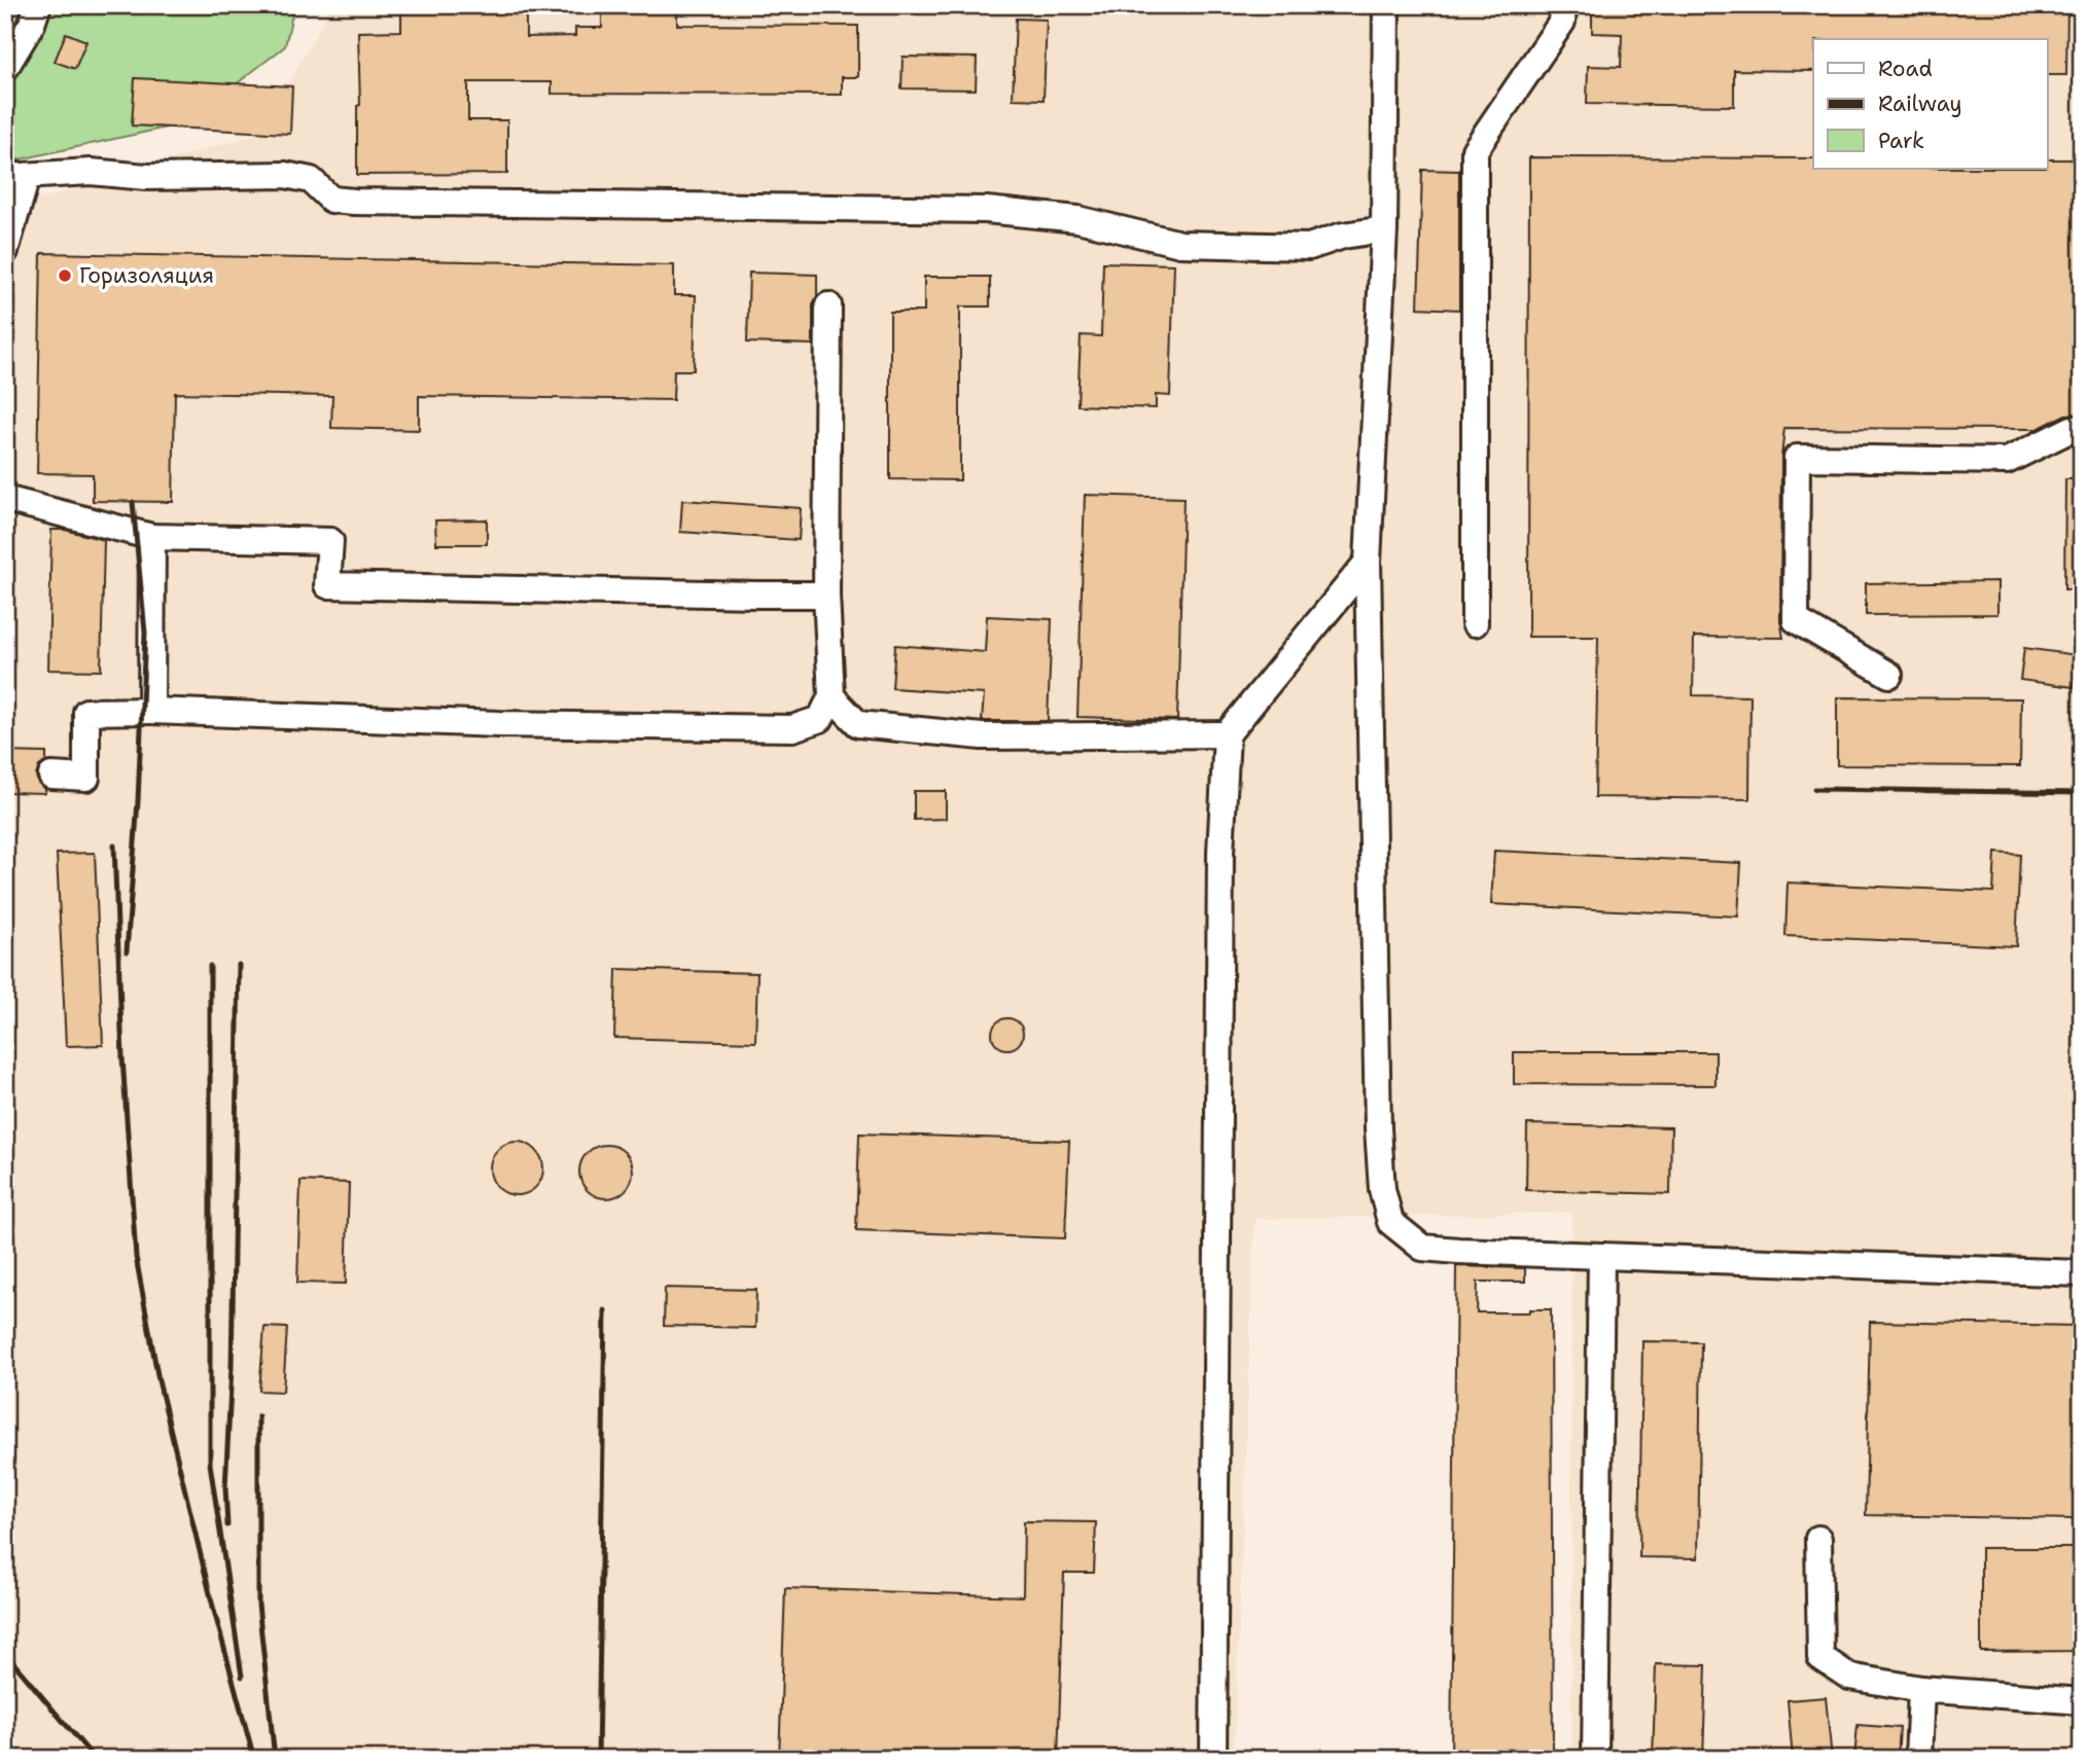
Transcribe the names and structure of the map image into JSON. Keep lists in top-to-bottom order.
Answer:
{
  "places": ["Горизоляция"],
  "legend": ["Road", "Railway", "Park"]
}
